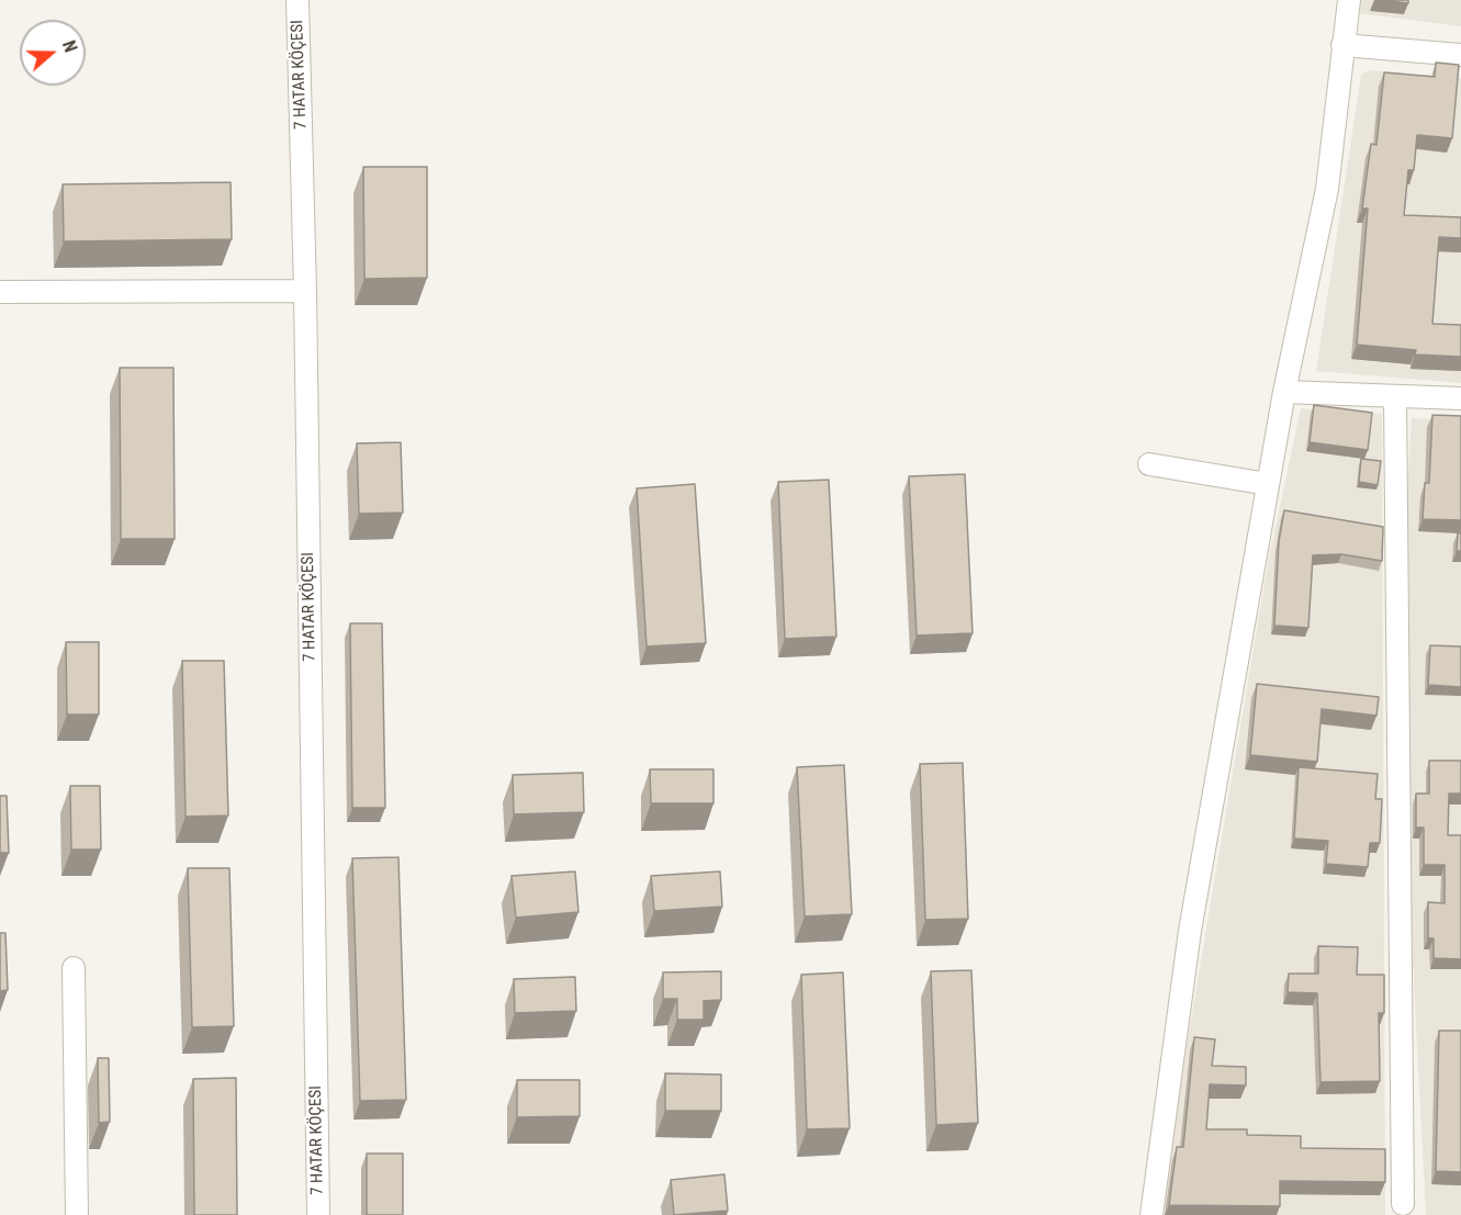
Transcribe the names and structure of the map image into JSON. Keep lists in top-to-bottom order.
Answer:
{
  "streets": {
    "street": ["7 HATAR KÖÇESI"]
  },
  "north": "right"
}
